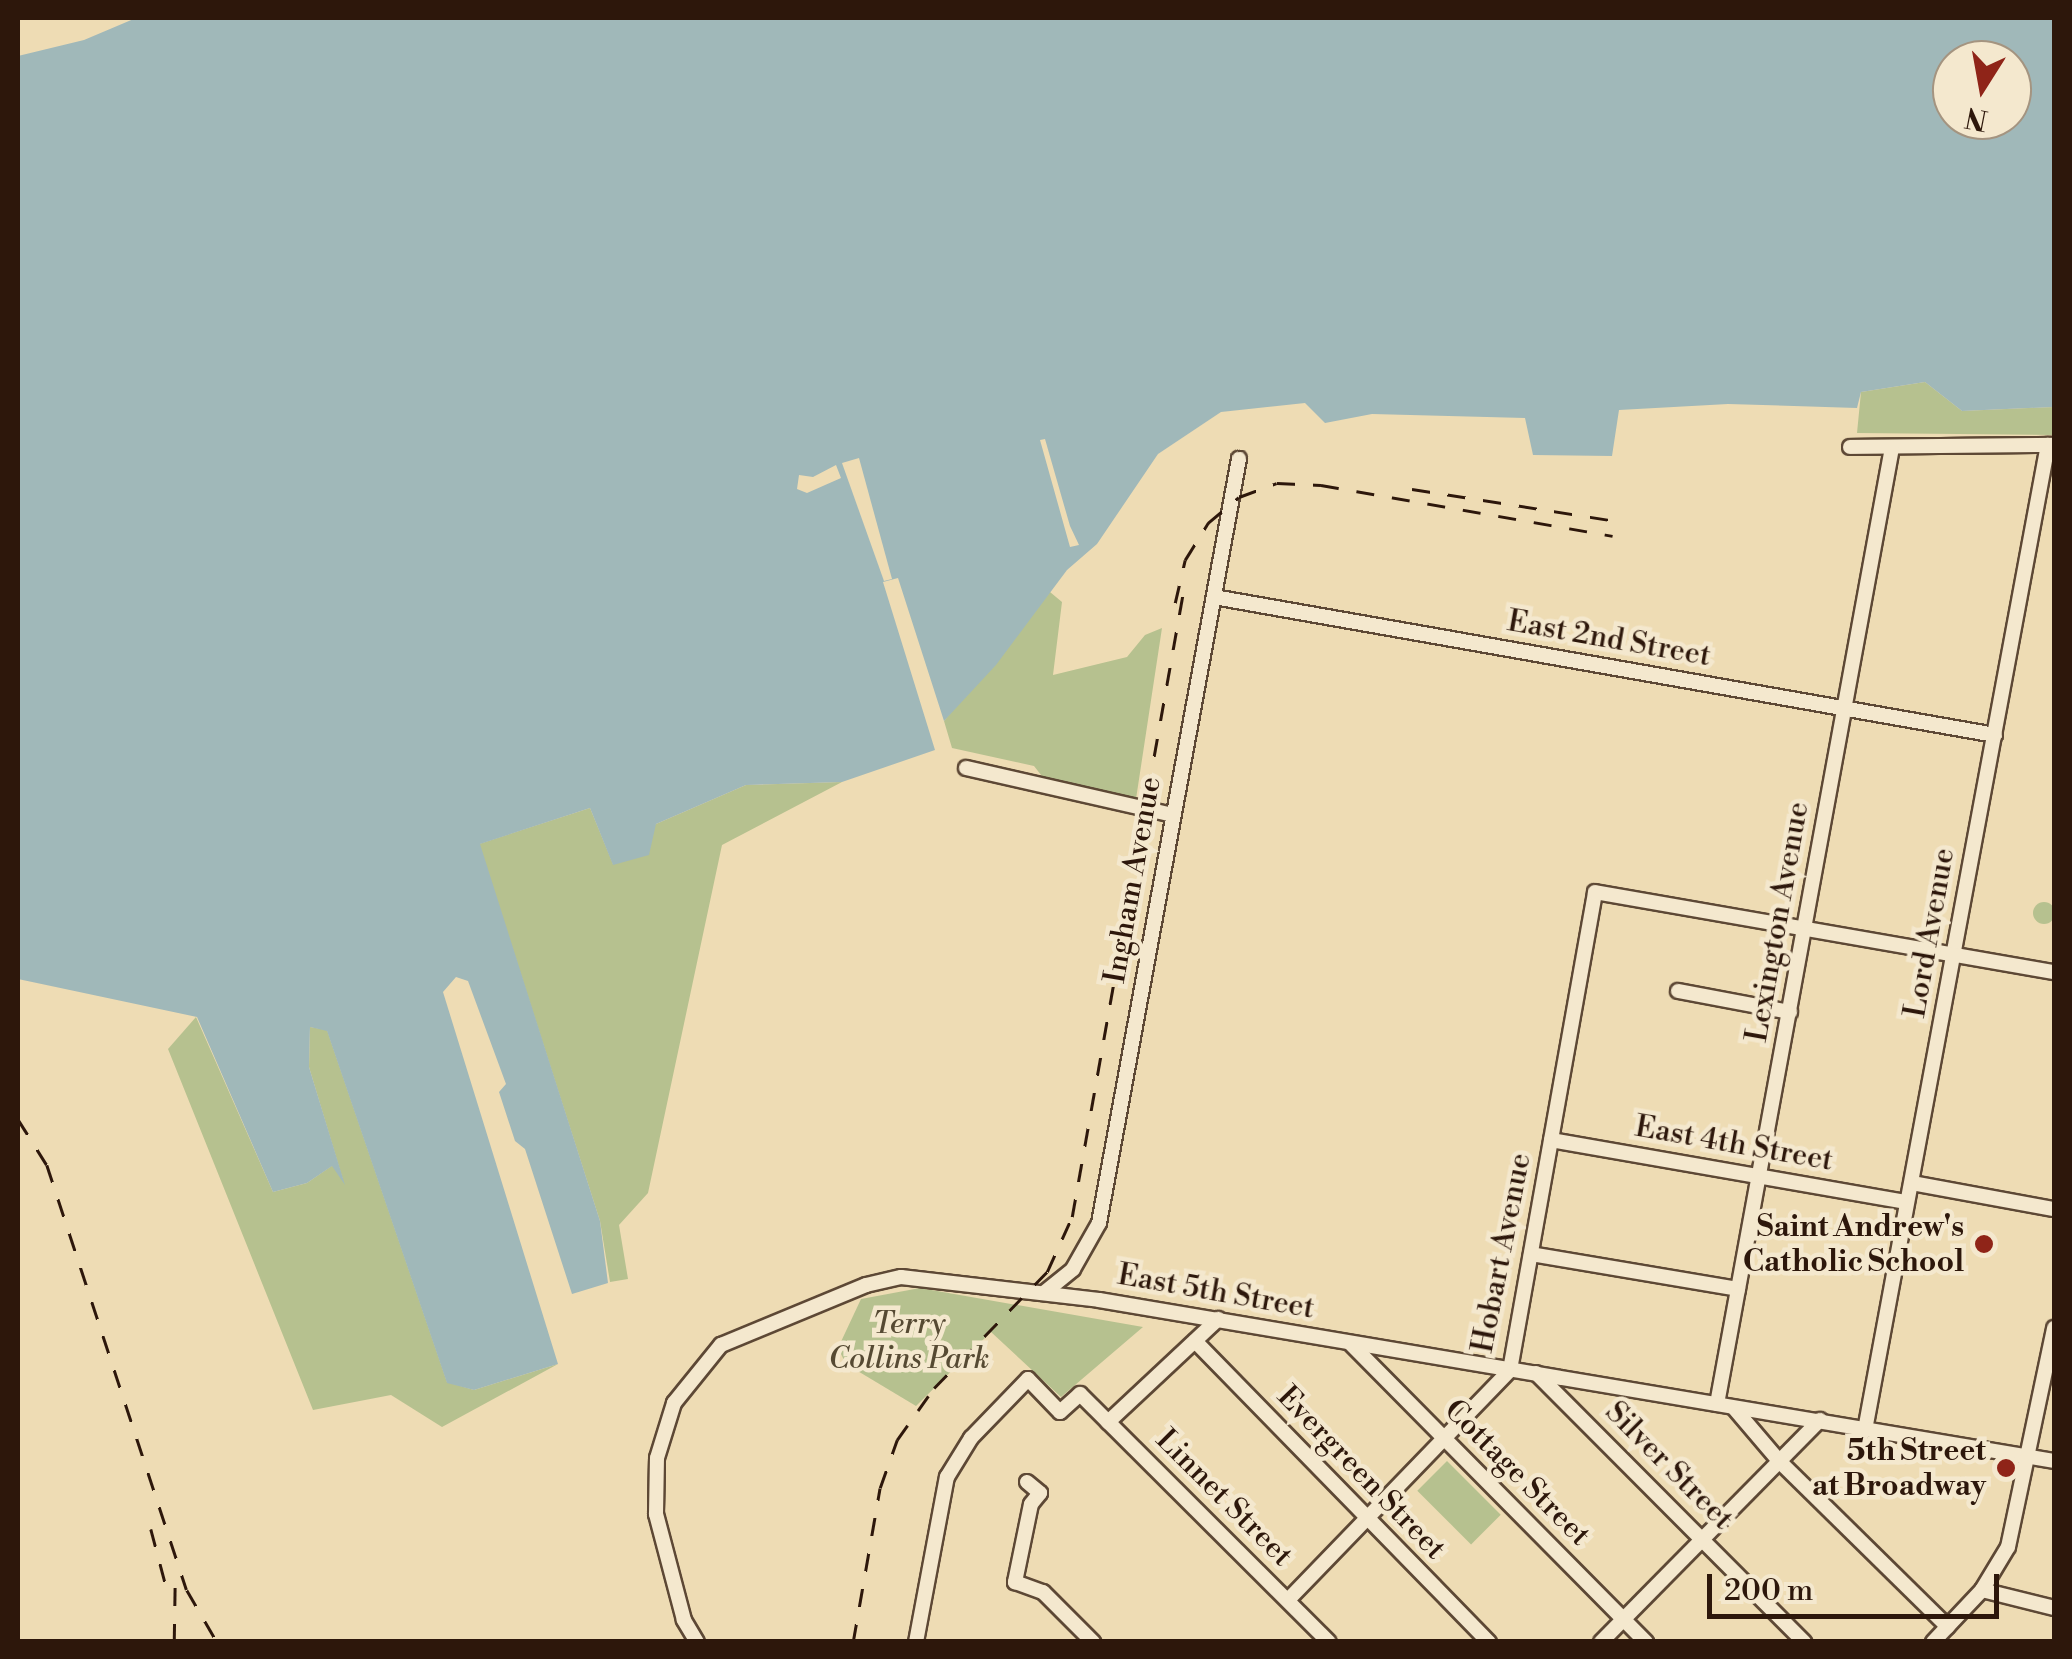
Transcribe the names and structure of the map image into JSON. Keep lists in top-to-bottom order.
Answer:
{
  "streets": {
    "street": [
      "East 2nd Street",
      "Ingham Avenue",
      "Lexington Avenue",
      "Lord Avenue",
      "East 4th Street",
      "Hobart Avenue",
      "East 5th Street",
      "Silver Street",
      "Evergreen Street",
      "Cottage Street",
      "Linnet Street"
    ]
  },
  "crossings": [
    ["East 2nd Street", "Ingham Avenue"],
    ["East 2nd Street", "Lexington Avenue"],
    ["East 2nd Street", "Lord Avenue"],
    ["Ingham Avenue", "East 5th Street"],
    ["Lexington Avenue", "East 4th Street"],
    ["Lexington Avenue", "Hobart Avenue"],
    ["Lexington Avenue", "East 5th Street"],
    ["Lord Avenue", "East 4th Street"],
    ["Lord Avenue", "East 5th Street"],
    ["East 4th Street", "Hobart Avenue"],
    ["Hobart Avenue", "East 5th Street"],
    ["Hobart Avenue", "Evergreen Street"],
    ["Hobart Avenue", "Cottage Street"],
    ["Hobart Avenue", "Linnet Street"],
    ["East 5th Street", "Silver Street"],
    ["East 5th Street", "Cottage Street"]
  ],
  "parks": ["Terry Collins Park"],
  "places": ["Saint Andrew's Catholic School", "5th Street at Broadway"],
  "scale_bar": "200 m",
  "north": "bottom"
}
